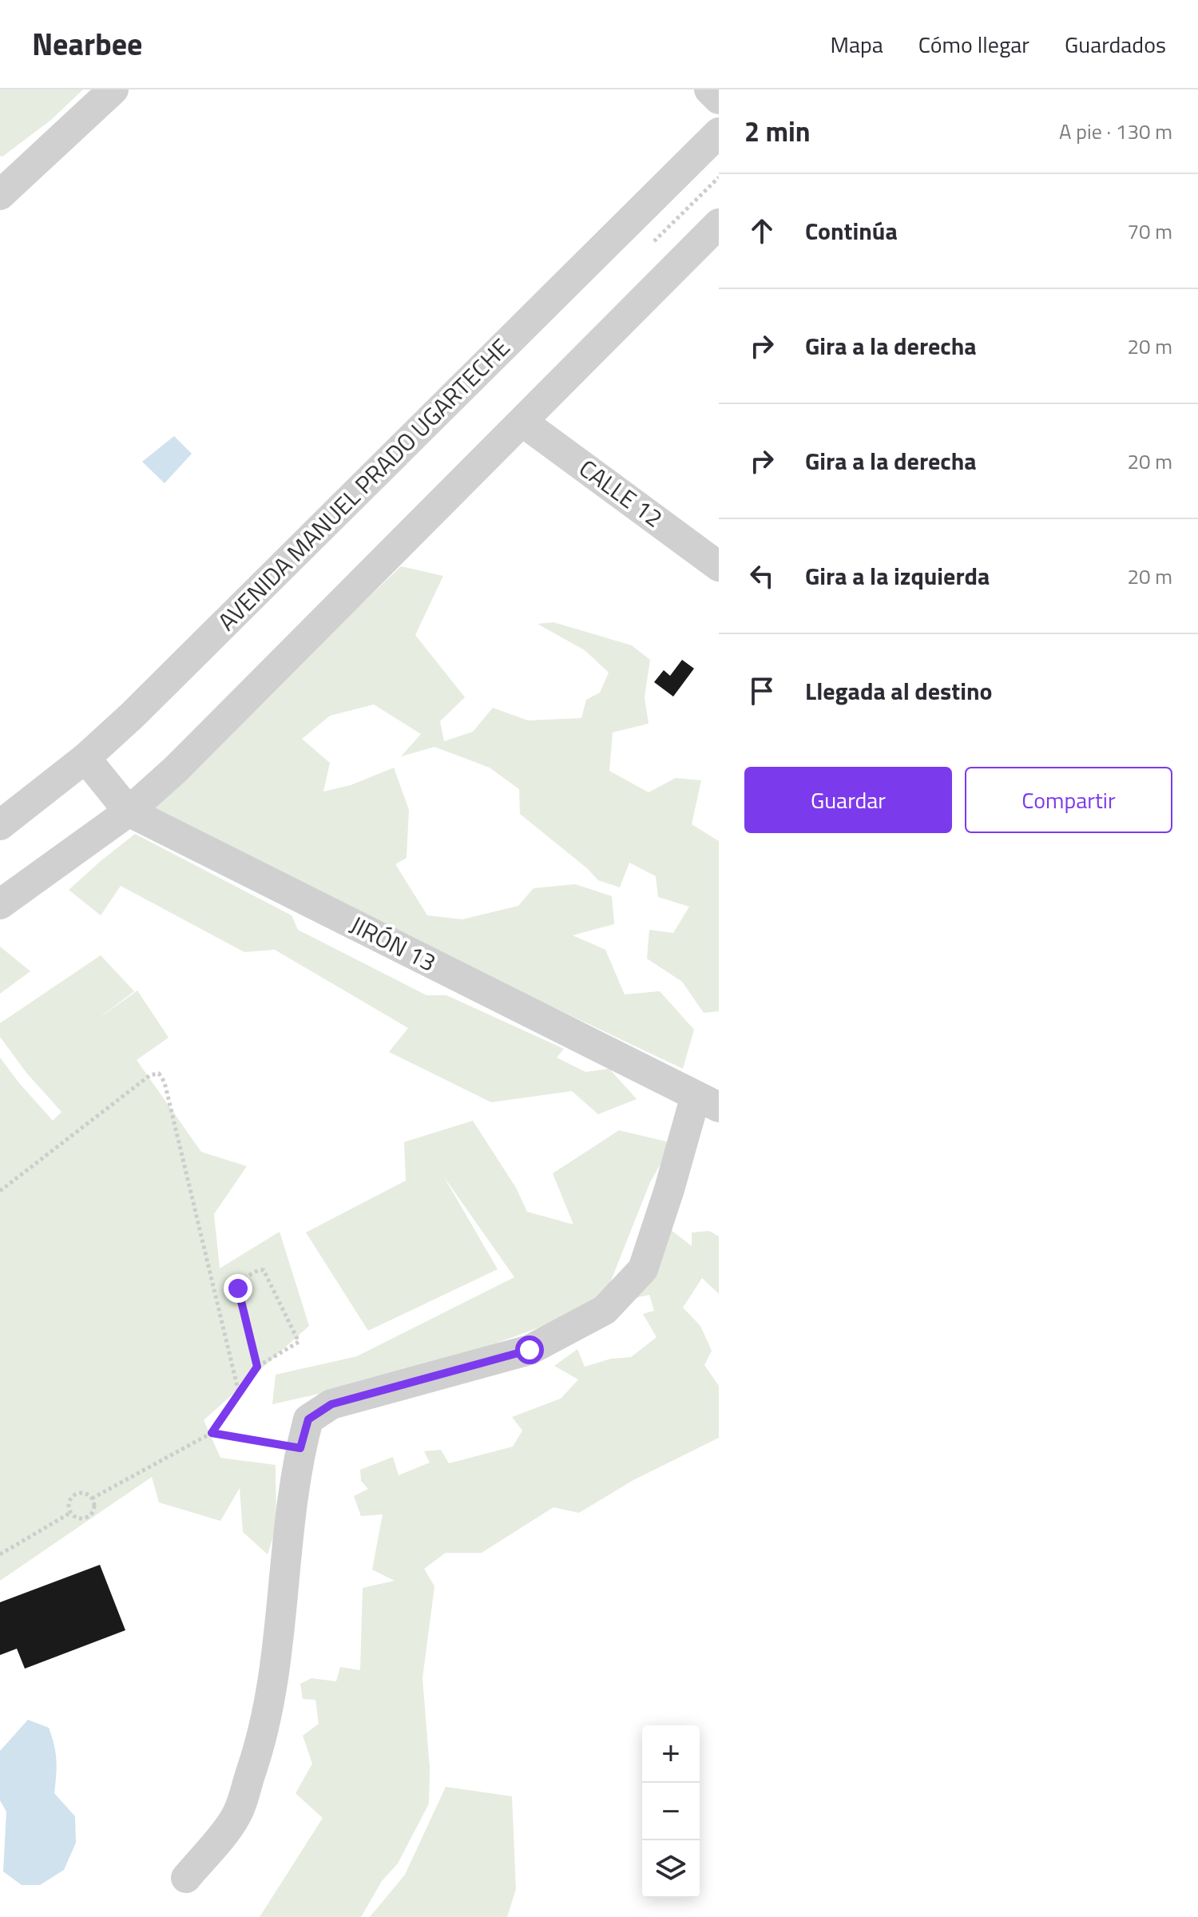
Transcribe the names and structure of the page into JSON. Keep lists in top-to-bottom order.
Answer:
{
  "streets": {
    "street": ["AVENIDA MANUEL PRADO UGARTECHE", "CALLE 12", "JIRÓN 13"]
  },
  "crossings": [
    ["AVENIDA MANUEL PRADO UGARTECHE", "JIRÓN 13"]
  ],
  "page": {
    "header": "Nearbee",
    "nav": ["Mapa", "Cómo llegar", "Guardados"],
    "heading": ["2 min", "A pie · 130 m"],
    "list": [
      ["Continúa", "70 m"],
      ["Gira a la derecha", "20 m"],
      ["Gira a la derecha", "20 m"],
      ["Gira a la izquierda", "20 m"],
      "Llegada al destino"
    ],
    "buttons": ["Guardar", "Compartir"],
    "map_buttons": ["+", "−"]
  }
}
